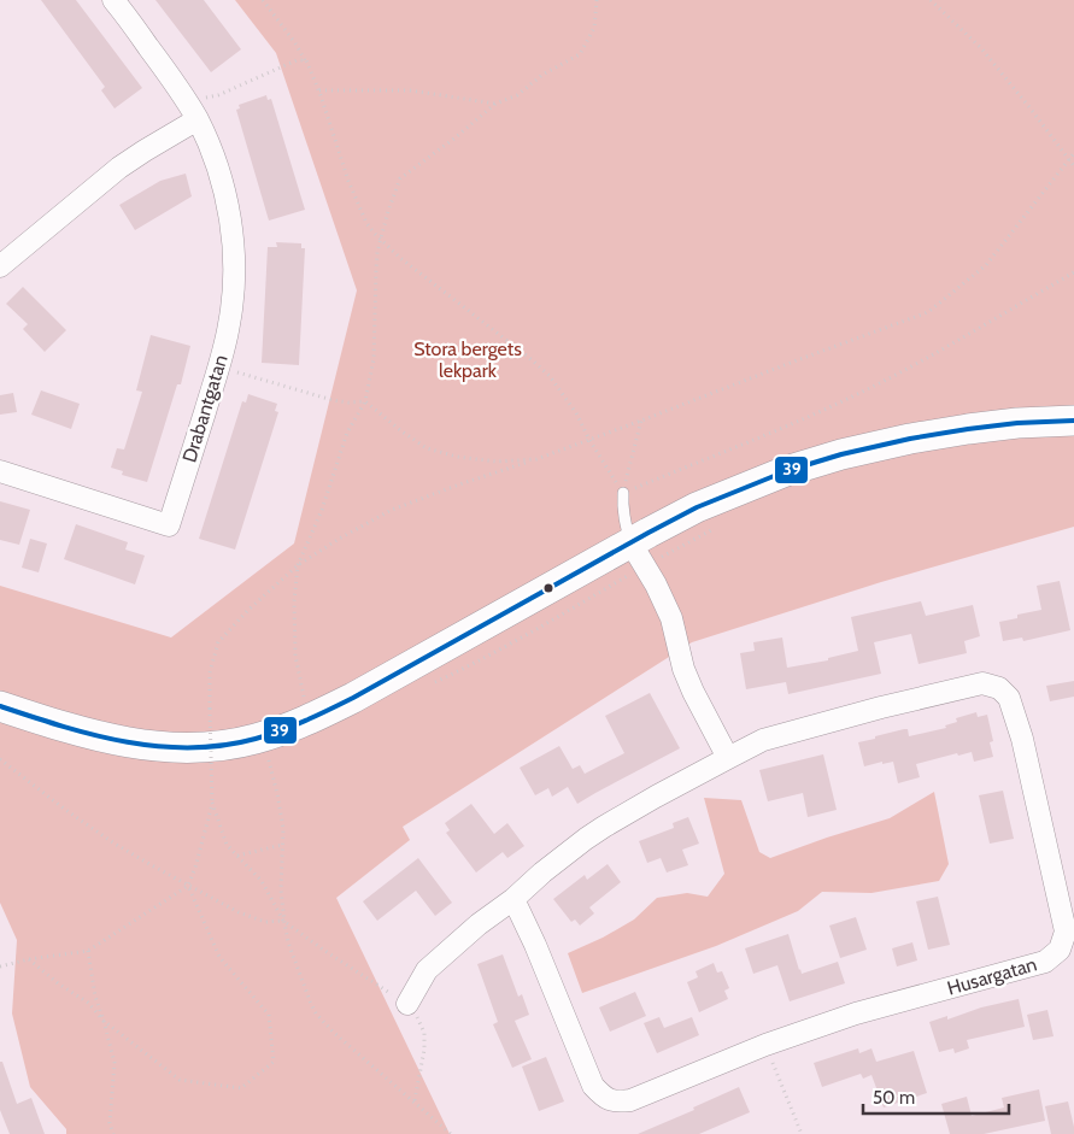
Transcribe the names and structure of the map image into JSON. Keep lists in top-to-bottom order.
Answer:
{
  "streets": {
    "street": ["Drabantgatan", "Husargatan"]
  },
  "parks": ["Stora bergets lekpark"],
  "lines": ["transit line 39"],
  "scale_bar": "50 m"
}
